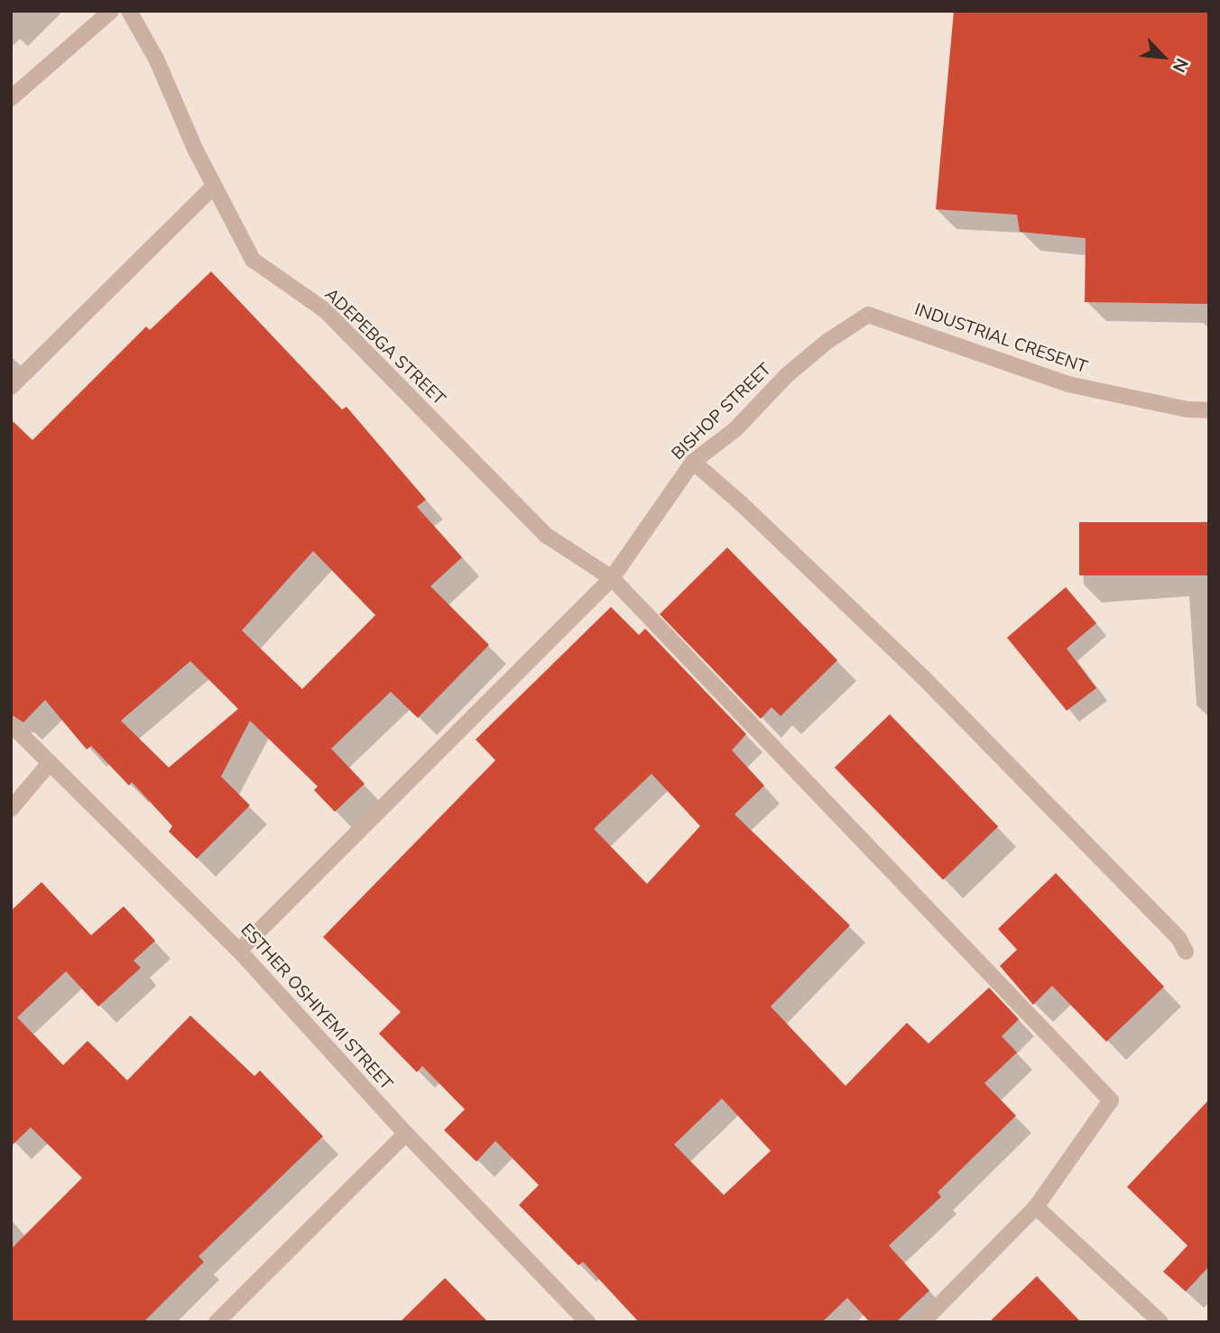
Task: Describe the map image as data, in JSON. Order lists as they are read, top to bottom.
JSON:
{
  "streets": {
    "street": [
      "INDUSTRIAL CRESENT",
      "ADEPEBGA STREET",
      "BISHOP STREET",
      "ESTHER OSHIYEMI STREET"
    ]
  },
  "crossings": [
    ["INDUSTRIAL CRESENT", "BISHOP STREET"],
    ["ADEPEBGA STREET", "BISHOP STREET"]
  ],
  "north": "bottom right"
}
